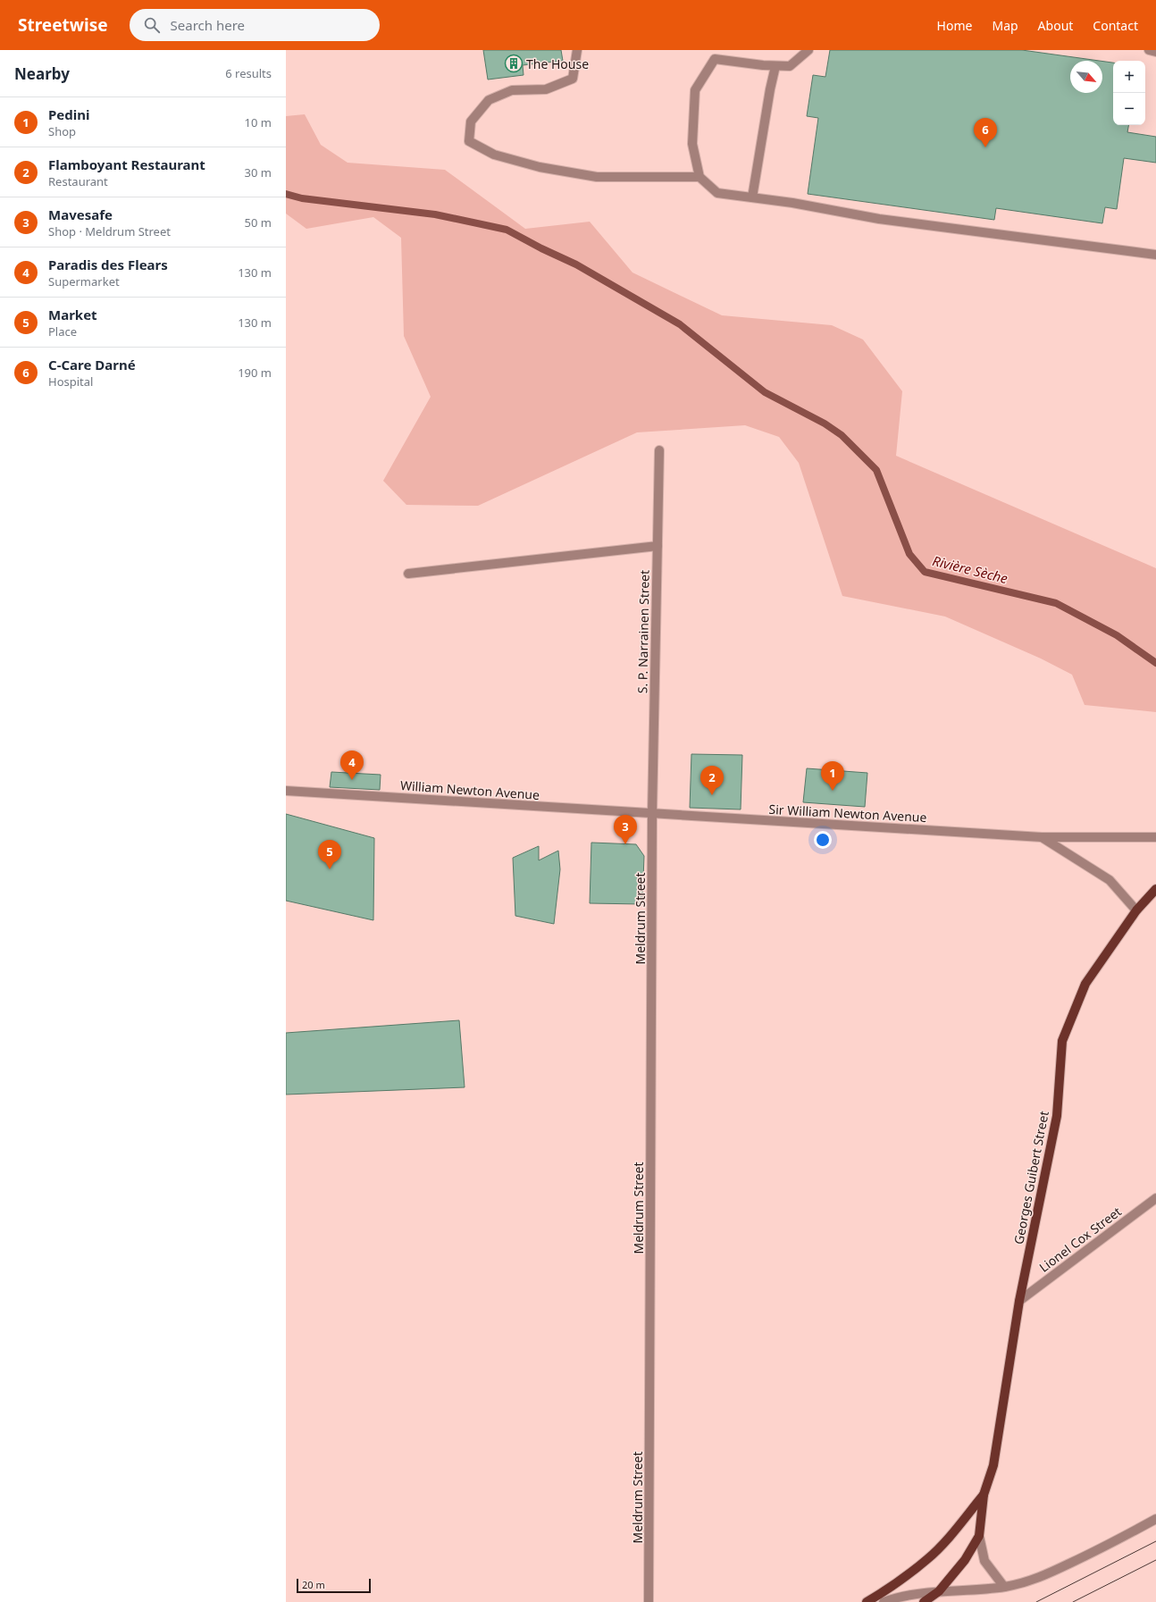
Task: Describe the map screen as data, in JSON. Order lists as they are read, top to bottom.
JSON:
{
  "streets": {
    "main road": ["Georges Guibert Street"],
    "street": [
      "S. P. Narrainen Street",
      "William Newton Avenue",
      "Sir William Newton Avenue",
      "Meldrum Street",
      "Lionel Cox Street"
    ]
  },
  "crossings": [
    ["S. P. Narrainen Street", "William Newton Avenue"],
    ["S. P. Narrainen Street", "Sir William Newton Avenue"],
    ["S. P. Narrainen Street", "Meldrum Street"],
    ["William Newton Avenue", "Sir William Newton Avenue"],
    ["William Newton Avenue", "Meldrum Street"],
    ["Sir William Newton Avenue", "Meldrum Street"],
    ["Georges Guibert Street", "Lionel Cox Street"]
  ],
  "water": ["Rivière Sèche"],
  "places": {
    "building": ["The House"]
  },
  "scale_bar": "20 m",
  "north": "bottom right",
  "page": {
    "header": "Streetwise",
    "search": "Search here",
    "nav": [
      "Home",
      "Map",
      "About",
      "Contact"
    ],
    "heading": ["Nearby", "6 results"],
    "map_buttons": ["+", "−"],
    "list": [
      {
        "mark": "1",
        "name": "Pedini",
        "note": "Shop",
        "value": "10 m"
      },
      {
        "mark": "2",
        "name": "Flamboyant Restaurant",
        "note": "Restaurant",
        "value": "30 m"
      },
      {
        "mark": "3",
        "name": "Mavesafe",
        "note": "Shop · Meldrum Street",
        "value": "50 m"
      },
      {
        "mark": "4",
        "name": "Paradis des Flears",
        "note": "Supermarket",
        "value": "130 m"
      },
      {
        "mark": "5",
        "name": "Market",
        "note": "Place",
        "value": "130 m"
      },
      {
        "mark": "6",
        "name": "C-Care Darné",
        "note": "Hospital",
        "value": "190 m"
      }
    ],
    "pins": [
      "6",
      "4",
      "1",
      "2",
      "3",
      "5"
    ],
    "scale": "20 m"
  }
}
